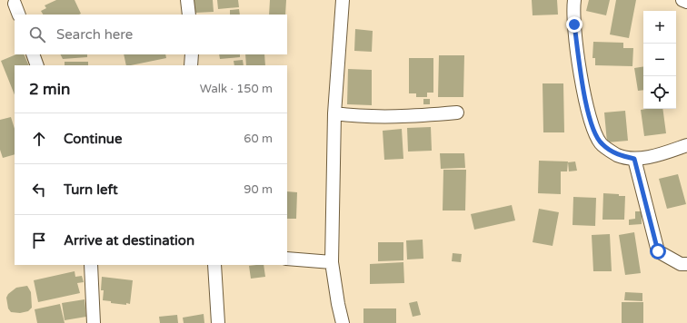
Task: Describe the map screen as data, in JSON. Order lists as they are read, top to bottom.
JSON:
{
  "page": {
    "map_buttons": ["+", "−"],
    "search": "Search here",
    "heading": ["2 min", "Walk · 150 m"],
    "list": [
      ["Continue", "60 m"],
      ["Turn left", "90 m"],
      "Arrive at destination"
    ]
  }
}
